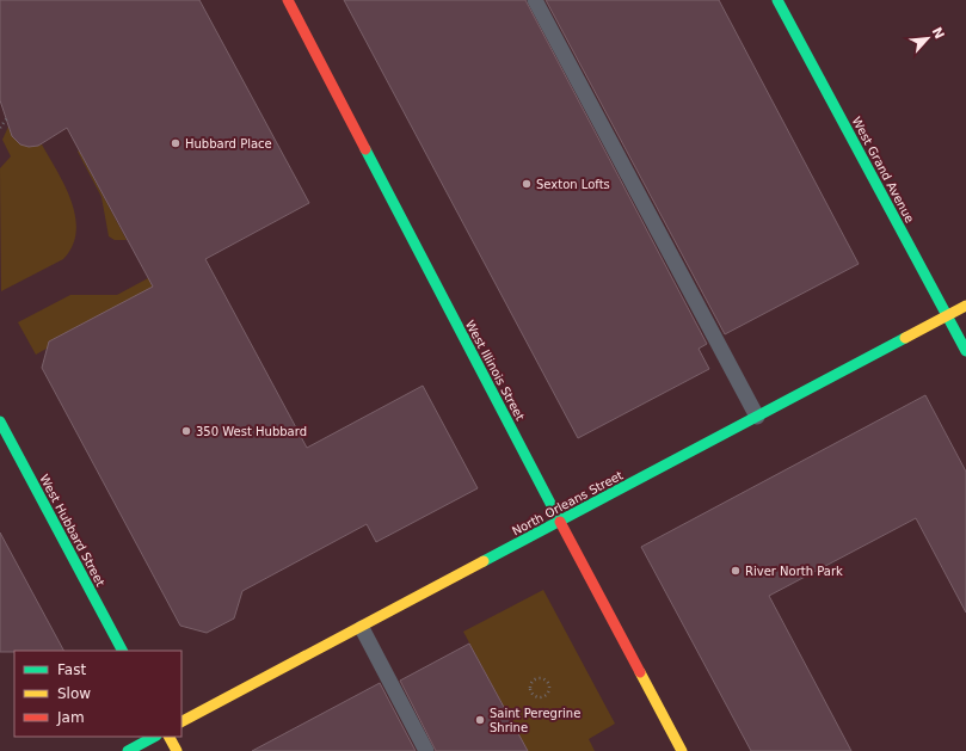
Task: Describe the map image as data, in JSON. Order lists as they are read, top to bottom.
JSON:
{
  "streets": {
    "main road": [
      "West Grand Avenue",
      "West Illinois Street",
      "North Orleans Street",
      "West Hubbard Street"
    ]
  },
  "crossings": [
    ["West Grand Avenue", "North Orleans Street"],
    ["West Illinois Street", "North Orleans Street"]
  ],
  "places": [
    "Hubbard Place",
    "Sexton Lofts",
    "350 West Hubbard",
    "River North Park",
    "Saint Peregrine Shrine"
  ],
  "legend": ["Fast", "Slow", "Jam"],
  "north": "top right"
}
